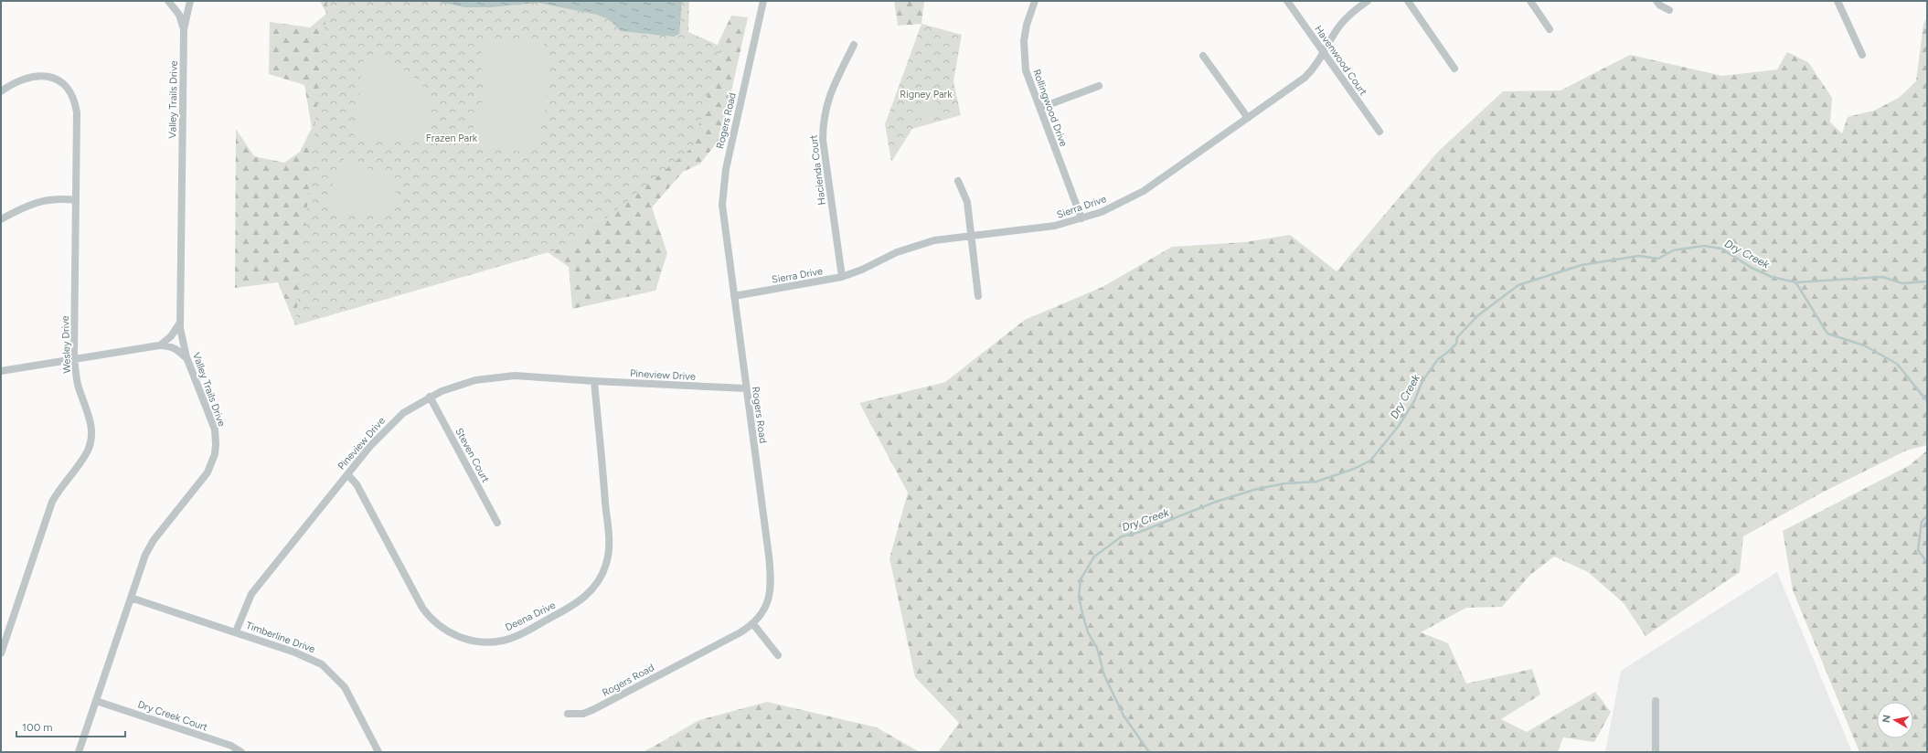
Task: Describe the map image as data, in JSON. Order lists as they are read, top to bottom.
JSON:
{
  "streets": {
    "street": [
      "Havenwood Court",
      "Valley Trails Drive",
      "Rollingwood Drive",
      "Rogers Road",
      "Hacienda Court",
      "Sierra Drive",
      "Wesley Drive",
      "Pineview Drive",
      "Steven Court",
      "Deena Drive",
      "Timberline Drive",
      "Dry Creek Court"
    ]
  },
  "crossings": [
    ["Havenwood Court", "Sierra Drive"],
    ["Valley Trails Drive", "Timberline Drive"],
    ["Valley Trails Drive", "Dry Creek Court"],
    ["Rollingwood Drive", "Sierra Drive"],
    ["Rogers Road", "Sierra Drive"],
    ["Rogers Road", "Pineview Drive"],
    ["Hacienda Court", "Sierra Drive"],
    ["Pineview Drive", "Steven Court"],
    ["Pineview Drive", "Deena Drive"],
    ["Pineview Drive", "Timberline Drive"]
  ],
  "water": ["Dry Creek"],
  "parks": ["Rigney Park", "Frazen Park"],
  "scale_bar": "100 m",
  "north": "left"
}
